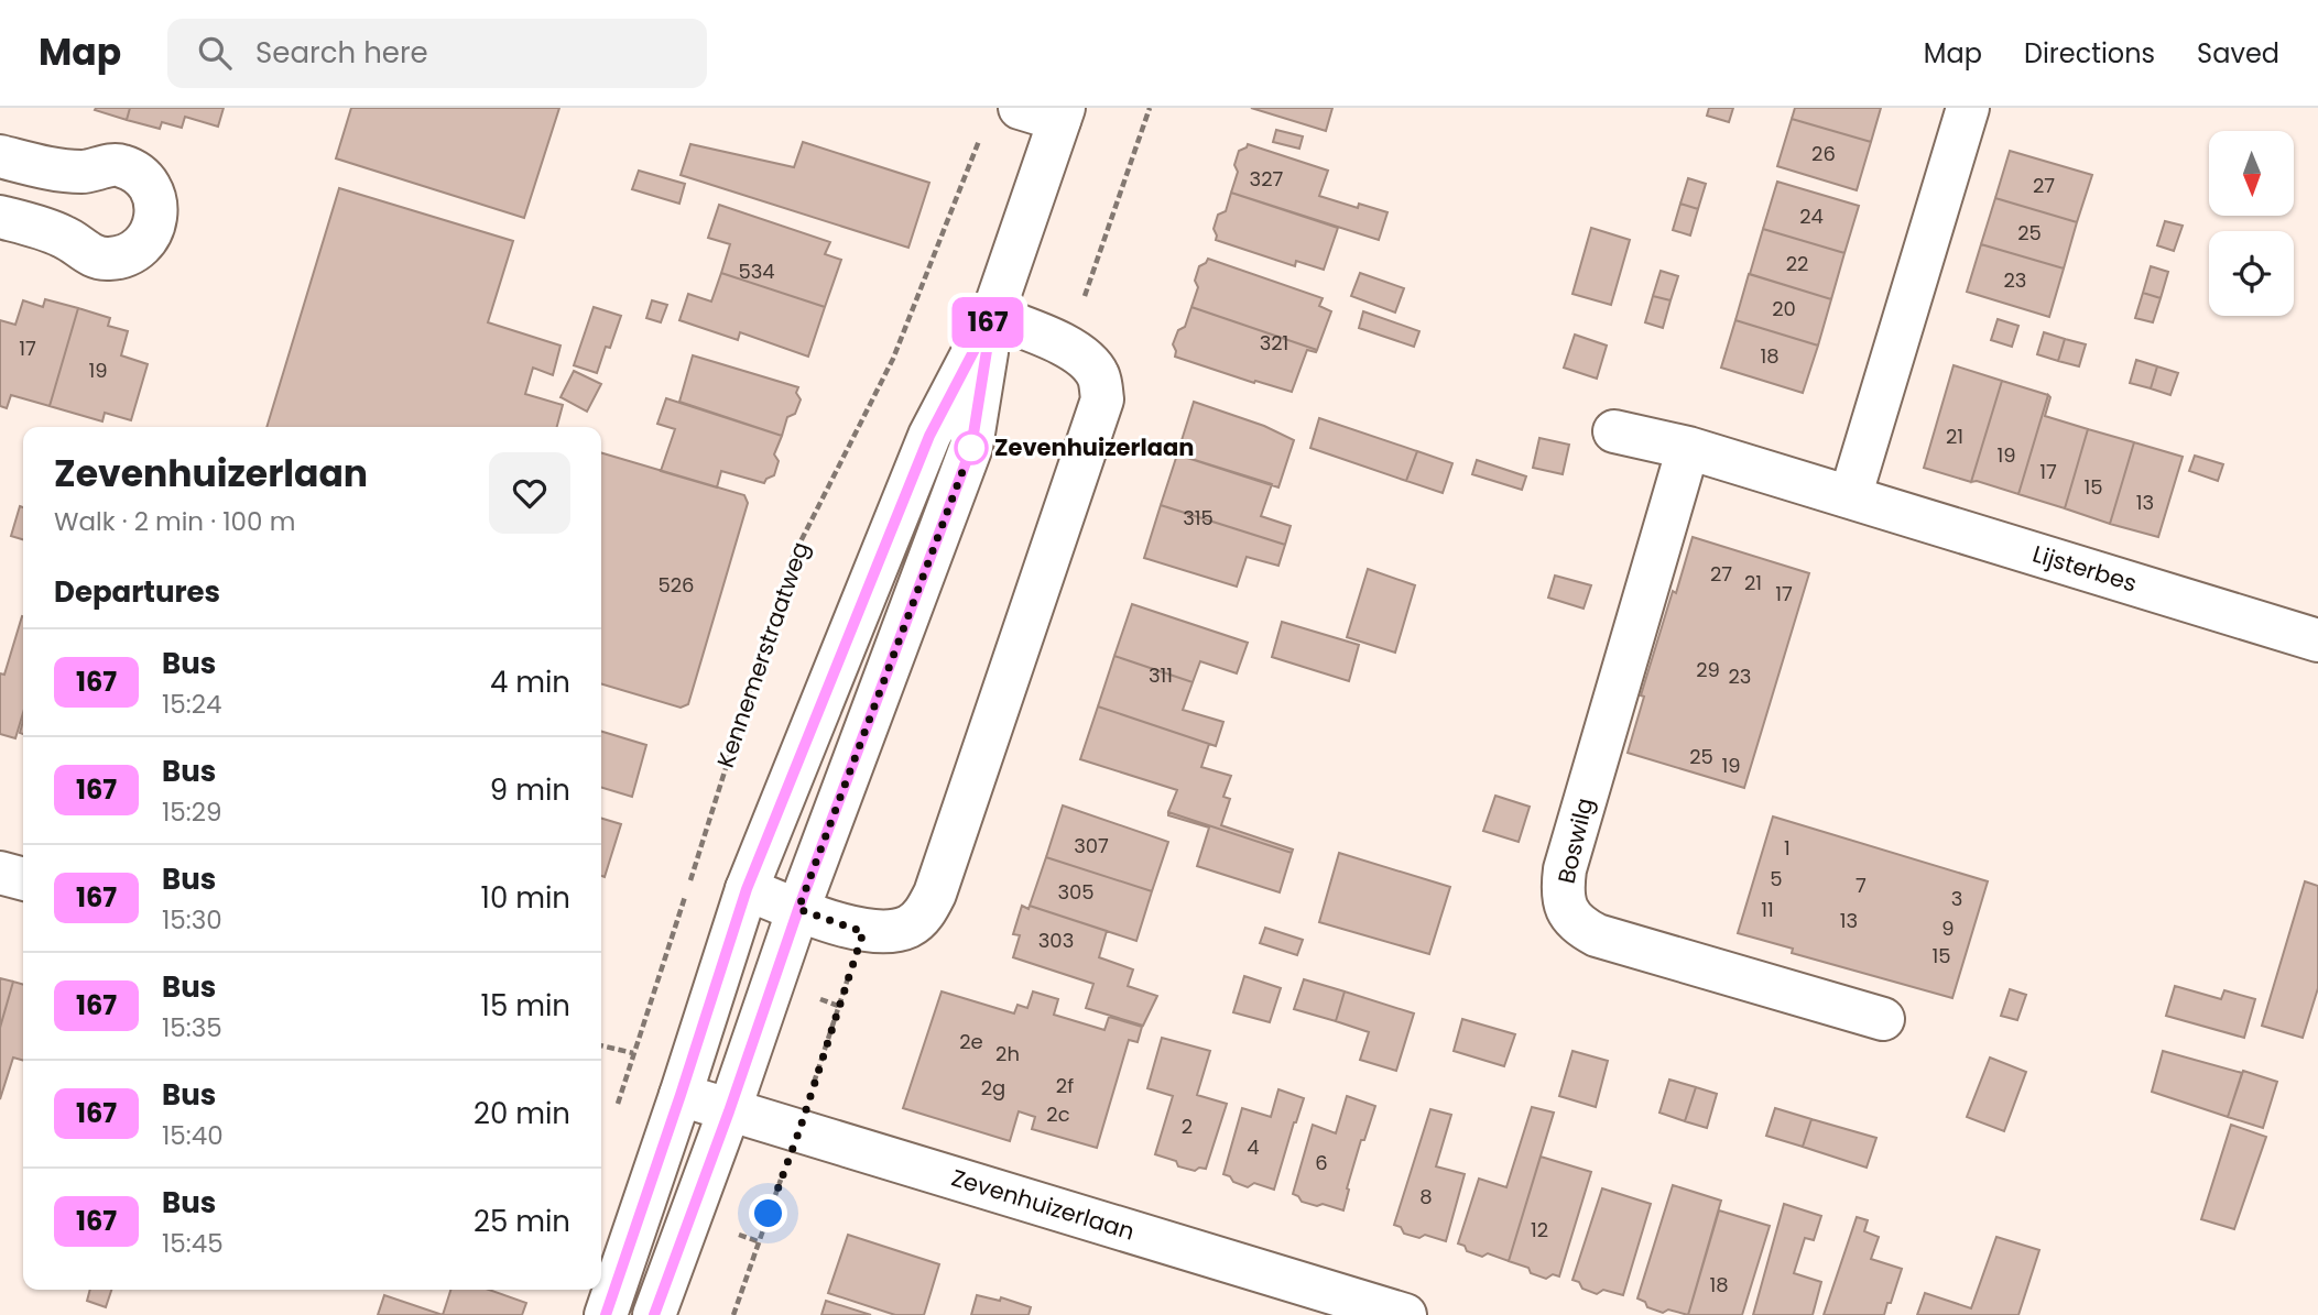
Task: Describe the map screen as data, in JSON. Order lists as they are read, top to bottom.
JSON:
{
  "streets": {
    "street": ["Lijsterbes", "Boswilg", "Zevenhuizerlaan"],
    "path": ["Kennemerstraatweg"]
  },
  "crossings": [
    ["Lijsterbes", "Boswilg"]
  ],
  "places": ["Zevenhuizerlaan"],
  "lines": ["bus line 167"],
  "house_numbers": [
    "26",
    "327",
    "27",
    "24",
    "25",
    "22",
    "534",
    "23",
    "20",
    "321",
    "17",
    "18",
    "19",
    "21",
    "19",
    "17",
    "15",
    "13",
    "315",
    "27",
    "21",
    "526",
    "17",
    "29",
    "311",
    "23",
    "25",
    "19",
    "307",
    "1",
    "5",
    "7",
    "305",
    "3",
    "11",
    "13",
    "9",
    "303",
    "15",
    "2e",
    "2h",
    "2f",
    "2g",
    "2c",
    "2",
    "4",
    "6",
    "8",
    "12",
    "18"
  ],
  "north": "bottom",
  "page": {
    "header": "Map",
    "search": "Search here",
    "nav": ["Map", "Directions", "Saved"],
    "on_map": "167",
    "heading": [
      ["Zevenhuizerlaan", "Walk · 2 min · 100 m"],
      "Departures"
    ],
    "list": [
      {
        "mark": "167",
        "name": "Bus",
        "note": "15:24",
        "value": "4 min"
      },
      {
        "mark": "167",
        "name": "Bus",
        "note": "15:29",
        "value": "9 min"
      },
      {
        "mark": "167",
        "name": "Bus",
        "note": "15:30",
        "value": "10 min"
      },
      {
        "mark": "167",
        "name": "Bus",
        "note": "15:35",
        "value": "15 min"
      },
      {
        "mark": "167",
        "name": "Bus",
        "note": "15:40",
        "value": "20 min"
      },
      {
        "mark": "167",
        "name": "Bus",
        "note": "15:45",
        "value": "25 min"
      }
    ]
  }
}
